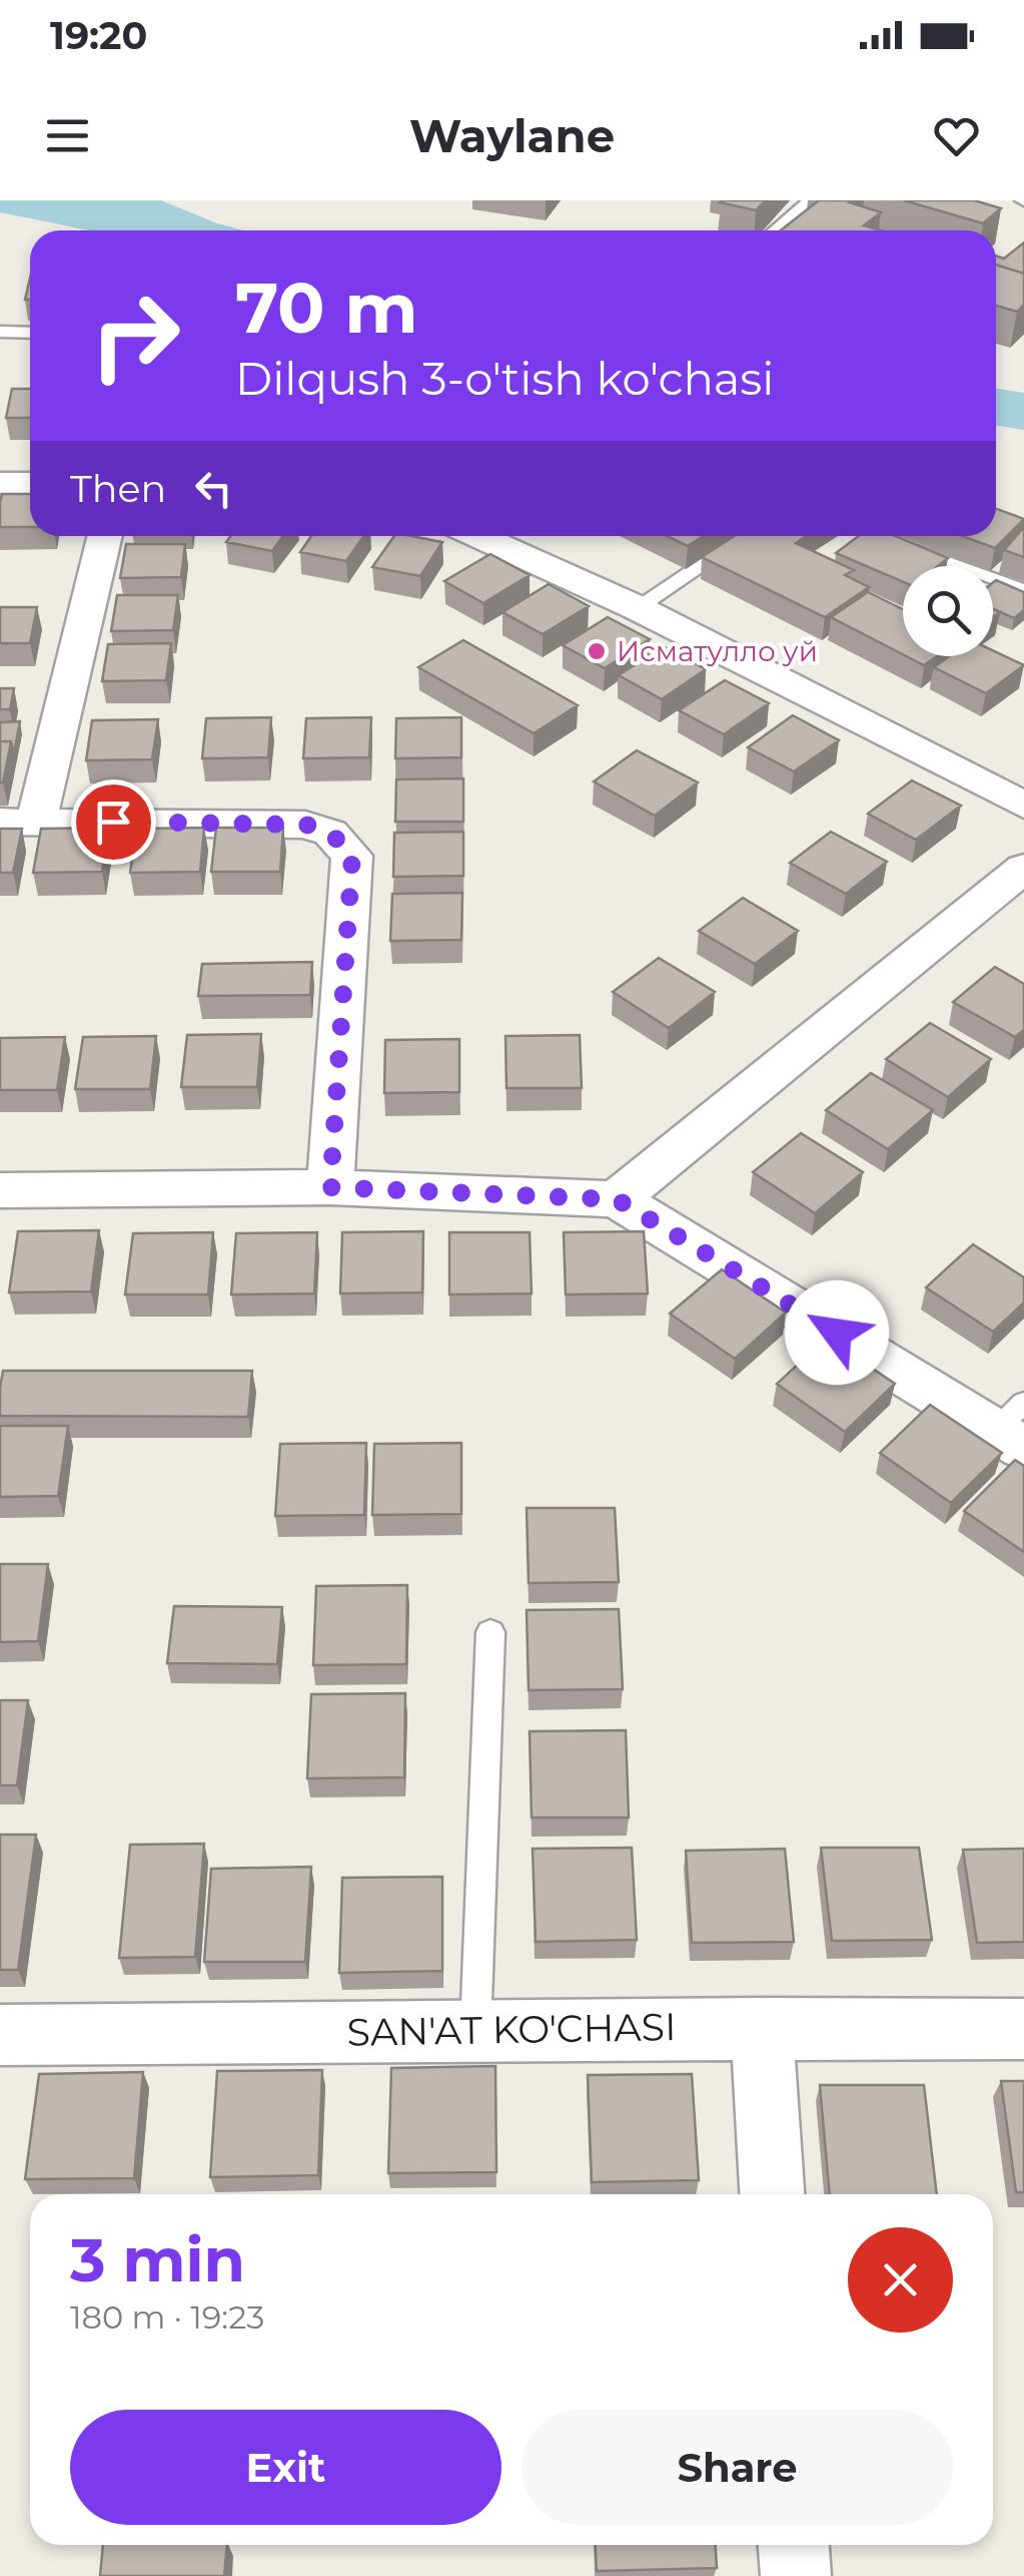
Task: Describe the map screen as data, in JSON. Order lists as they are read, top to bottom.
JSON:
{
  "streets": {
    "street": ["SAN'AT KO'CHASI"]
  },
  "places": ["Исматулло уй"],
  "page": {
    "status": "19:20",
    "header": "Waylane",
    "turn": ["70 m", "Dilqush 3-o'tish ko'chasi"],
    "then": "Then",
    "heading": ["3 min", "180 m · 19:23"],
    "buttons": ["Exit", "Share"]
  }
}
